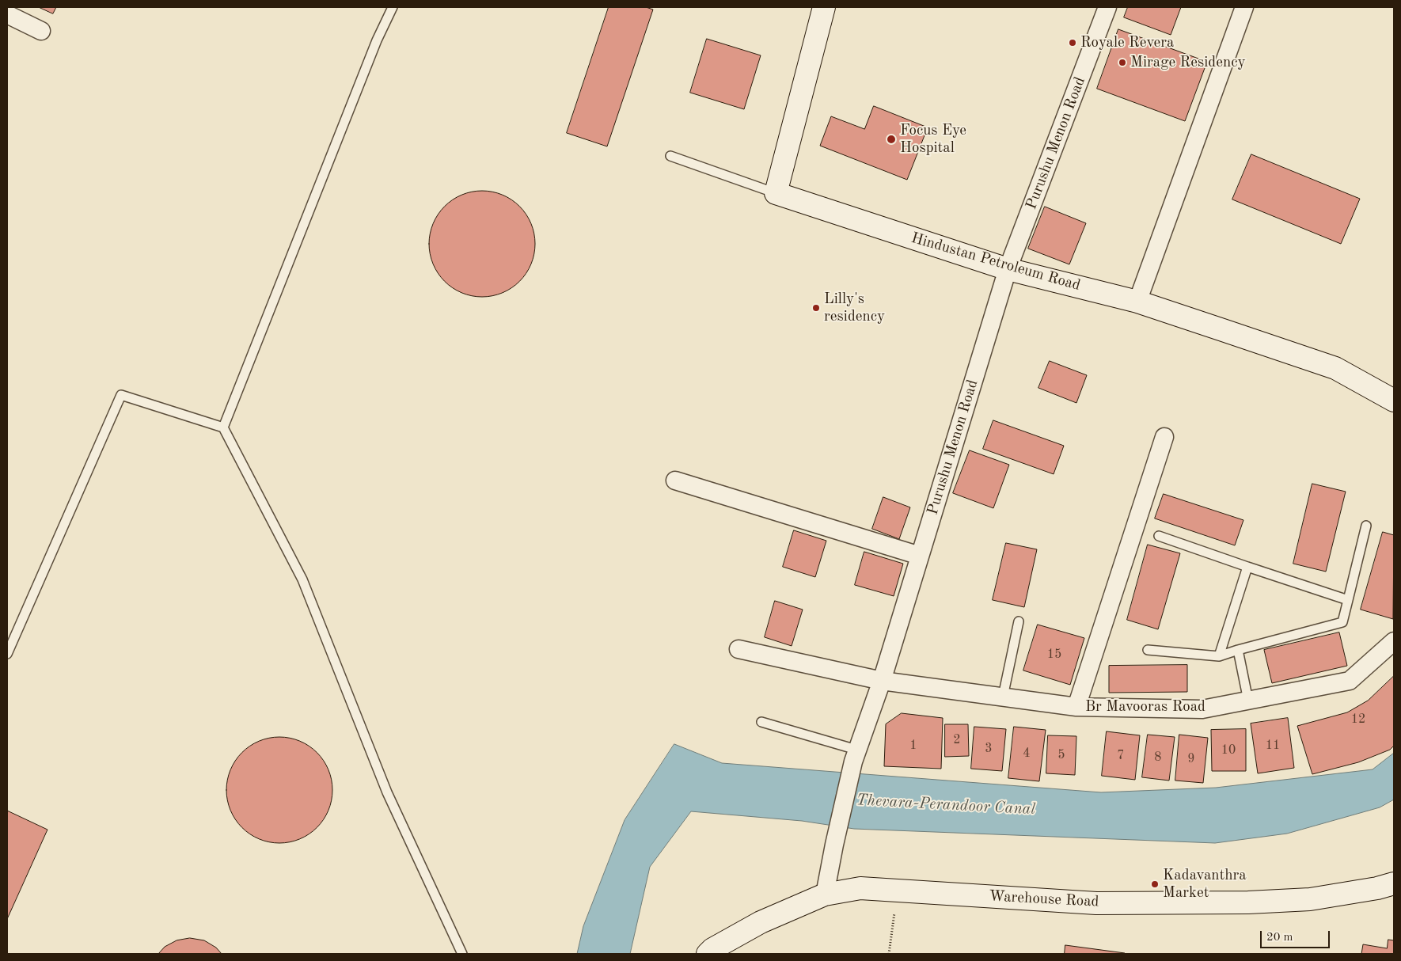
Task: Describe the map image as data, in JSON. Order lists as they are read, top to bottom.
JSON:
{
  "streets": {
    "street": [
      "Purushu Menon Road",
      "Hindustan Petroleum Road",
      "Br Mavooras Road",
      "Warehouse Road"
    ]
  },
  "crossings": [
    ["Purushu Menon Road", "Hindustan Petroleum Road"],
    ["Purushu Menon Road", "Br Mavooras Road"],
    ["Purushu Menon Road", "Warehouse Road"]
  ],
  "water": ["Thevara-Perandoor Canal"],
  "places": [
    "Royale Revera",
    "Mirage Residency",
    "Focus Eye Hospital",
    "Lilly's residency",
    "Kadavanthra Market"
  ],
  "house_numbers": [
    "15",
    "12",
    "2",
    "1",
    "11",
    "3",
    "10",
    "4",
    "5",
    "7",
    "8",
    "9"
  ],
  "scale_bar": "20 m"
}
